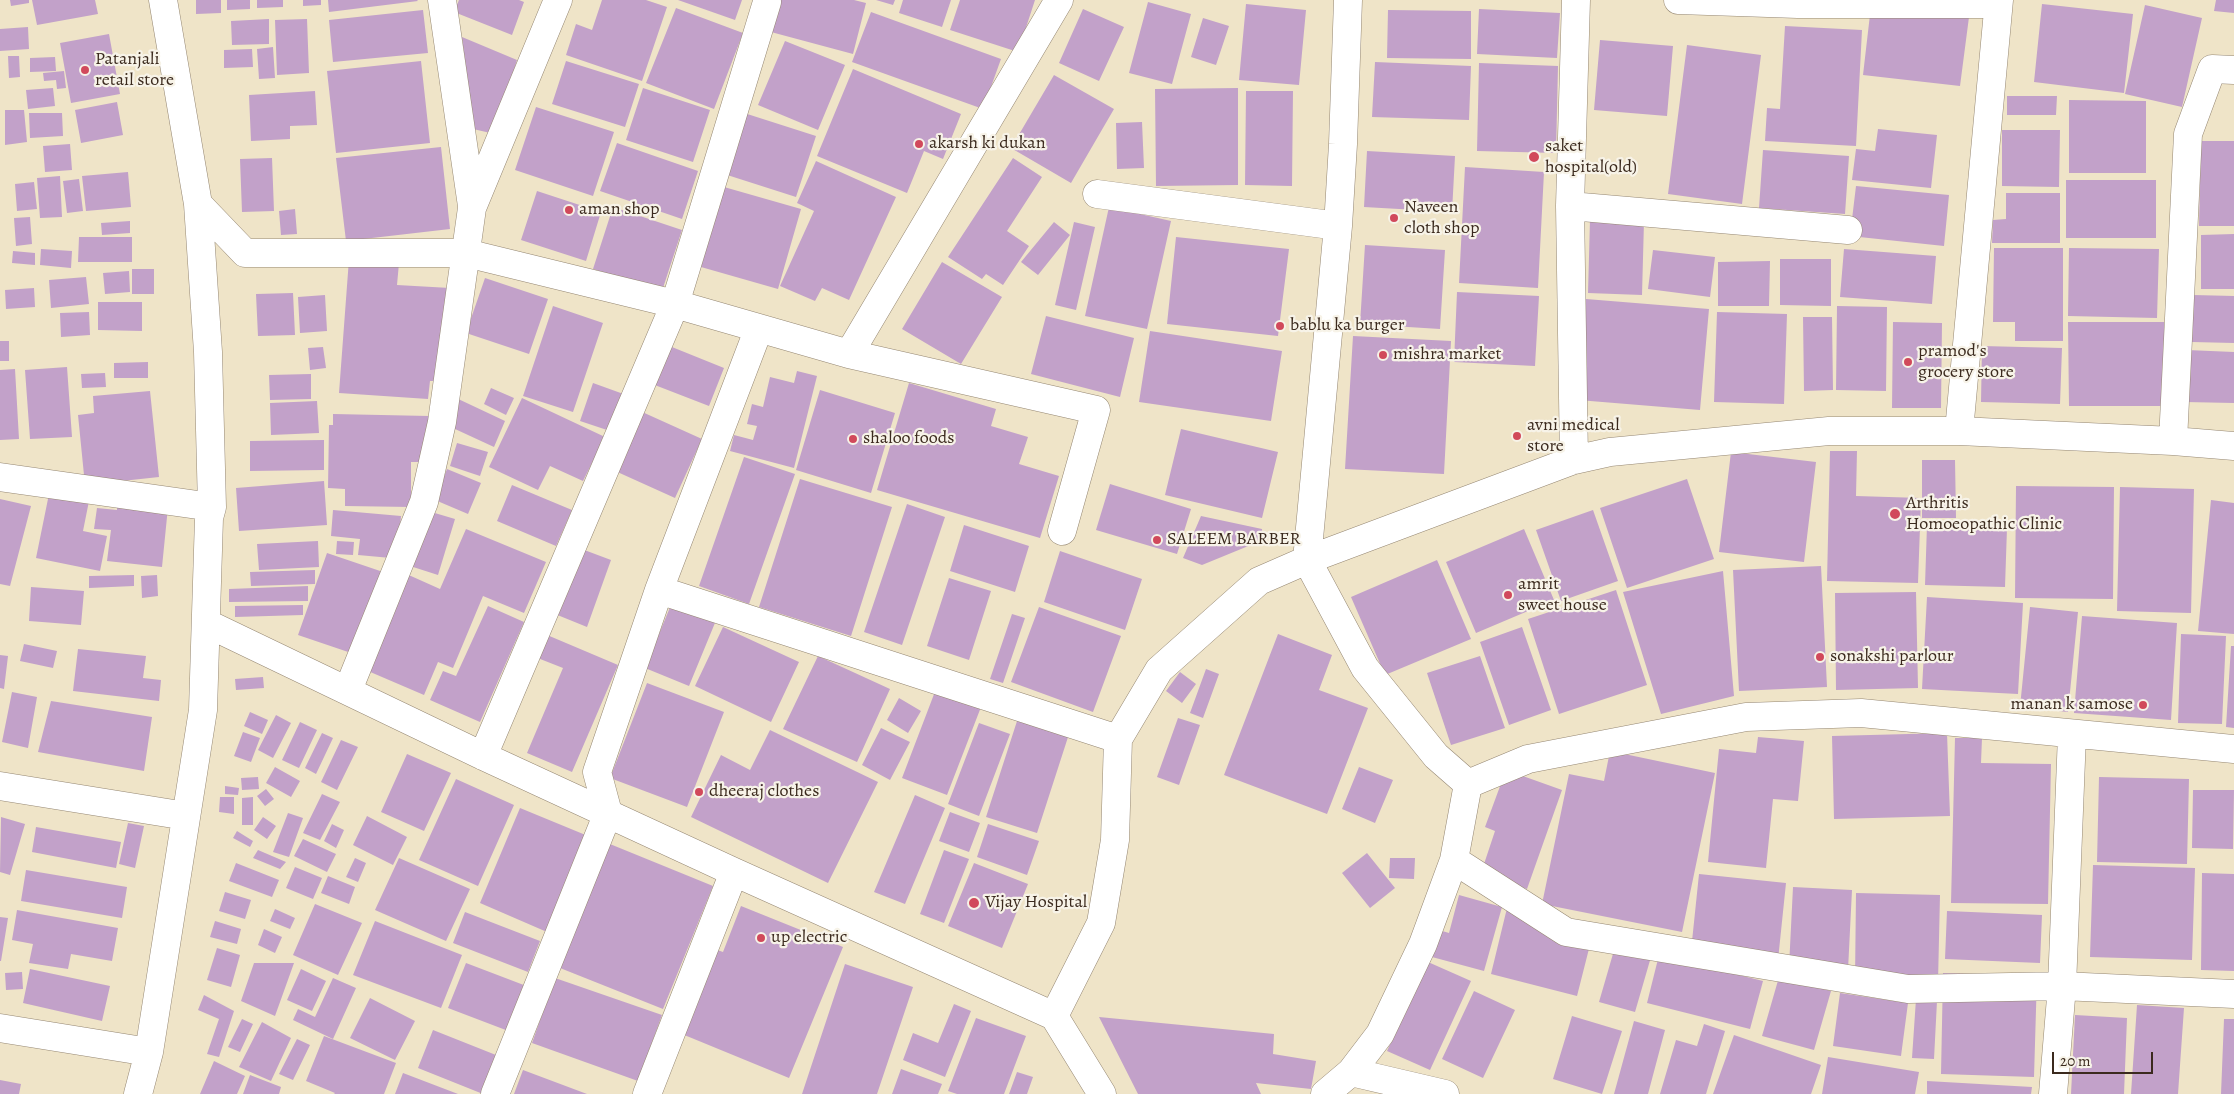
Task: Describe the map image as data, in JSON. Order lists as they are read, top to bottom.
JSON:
{
  "places": [
    "Patanjali retail store",
    "akarsh ki dukan",
    "saket hospital(old)",
    "aman shop",
    "Naveen cloth shop",
    "bablu ka burger",
    "mishra market",
    "pramod's grocery store",
    "avni medical store",
    "shaloo foods",
    "Arthritis Homoeopathic Clinic",
    "SALEEM BARBER",
    "amrit sweet house",
    "sonakshi parlour",
    "manan k samose",
    "dheeraj clothes",
    "Vijay Hospital",
    "up electric"
  ],
  "scale_bar": "20 m"
}
